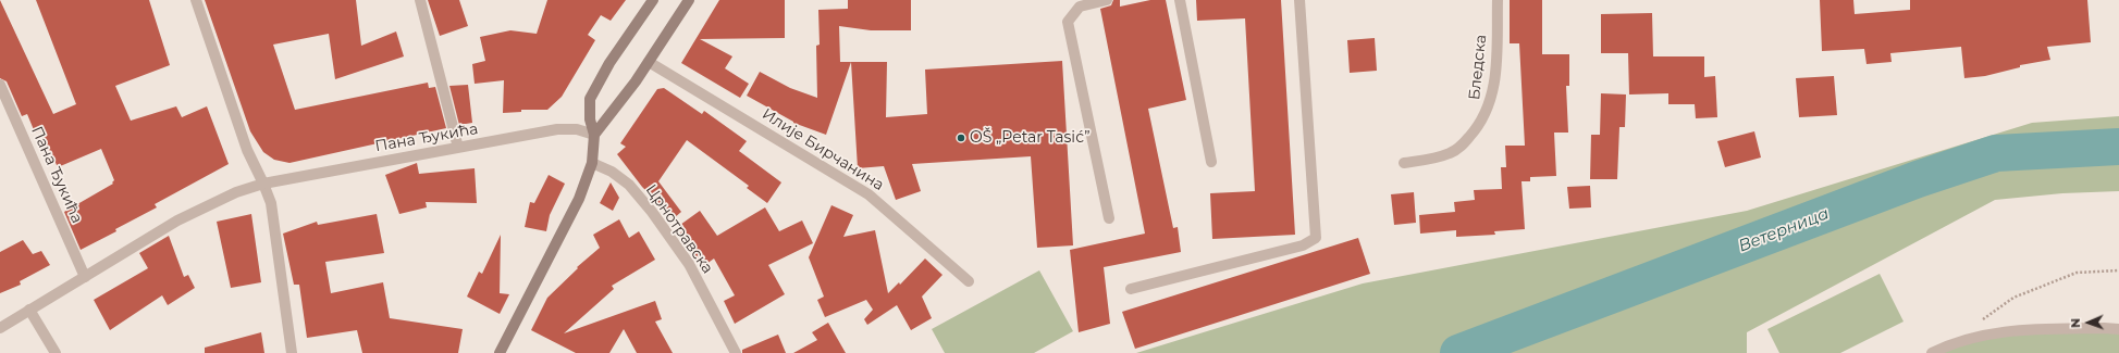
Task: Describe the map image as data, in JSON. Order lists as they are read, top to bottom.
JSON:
{
  "streets": {
    "street": [
      "Бледска",
      "Пана Ђукића",
      "Илије Бирчанина",
      "Црнотравска"
    ]
  },
  "water": ["Ветерница"],
  "places": ["OŠ „Petar Tasić”"],
  "north": "left"
}
